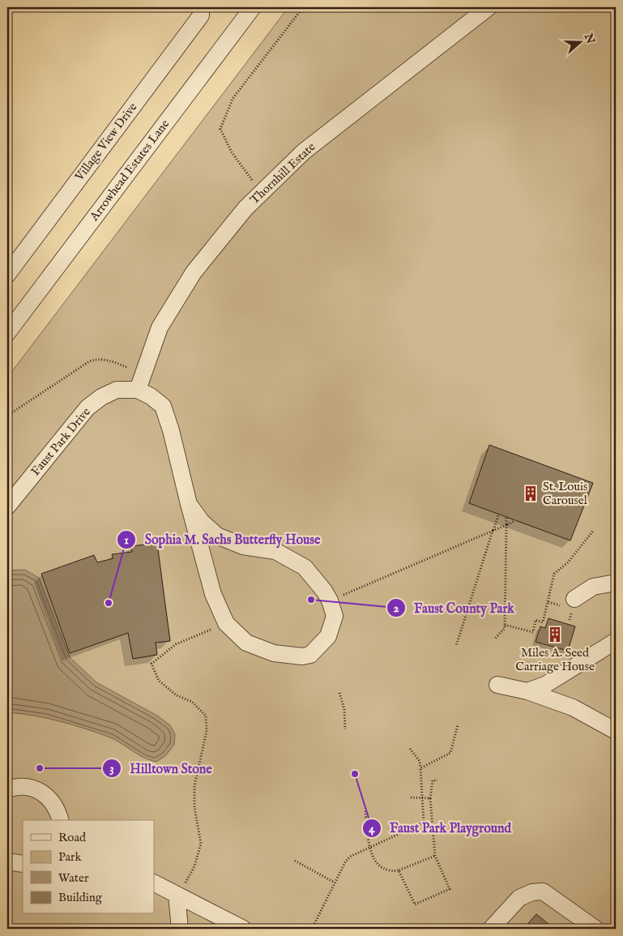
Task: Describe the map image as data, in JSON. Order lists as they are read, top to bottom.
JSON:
{
  "streets": {
    "street": [
      "Village View Drive",
      "Arrowhead Estates Lane",
      "Thornhill Estate",
      "Faust Park Drive"
    ]
  },
  "crossings": [
    ["Thornhill Estate", "Faust Park Drive"]
  ],
  "places": {
    "building": ["St. Louis Carousel", "Miles A. Seed Carriage House"],
    "other": [
      "Faust County Park",
      "Sophia M. Sachs Butterfly House",
      "Hilltown Stone",
      "Faust Park Playground"
    ]
  },
  "legend": [
    "Road",
    "Park",
    "Water",
    "Building"
  ],
  "north": "right"
}
